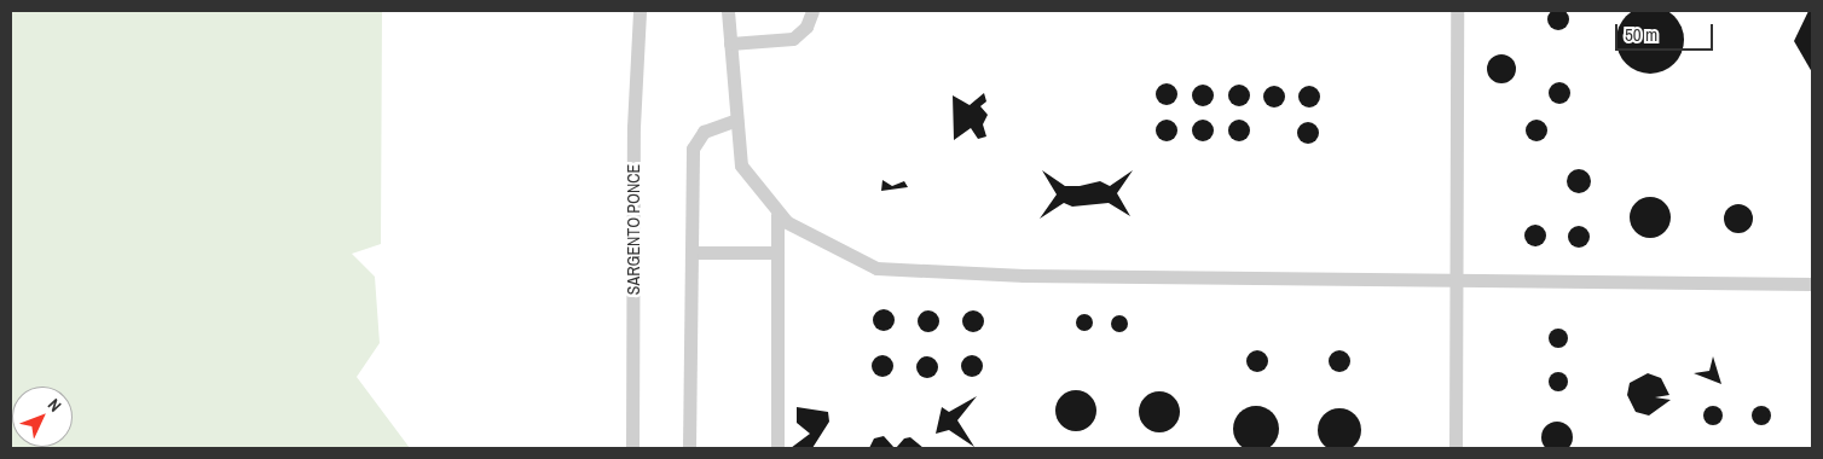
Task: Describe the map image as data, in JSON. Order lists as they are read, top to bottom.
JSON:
{
  "streets": {
    "street": ["SARGENTO PONCE"]
  },
  "scale_bar": "50 m",
  "north": "top right"
}
